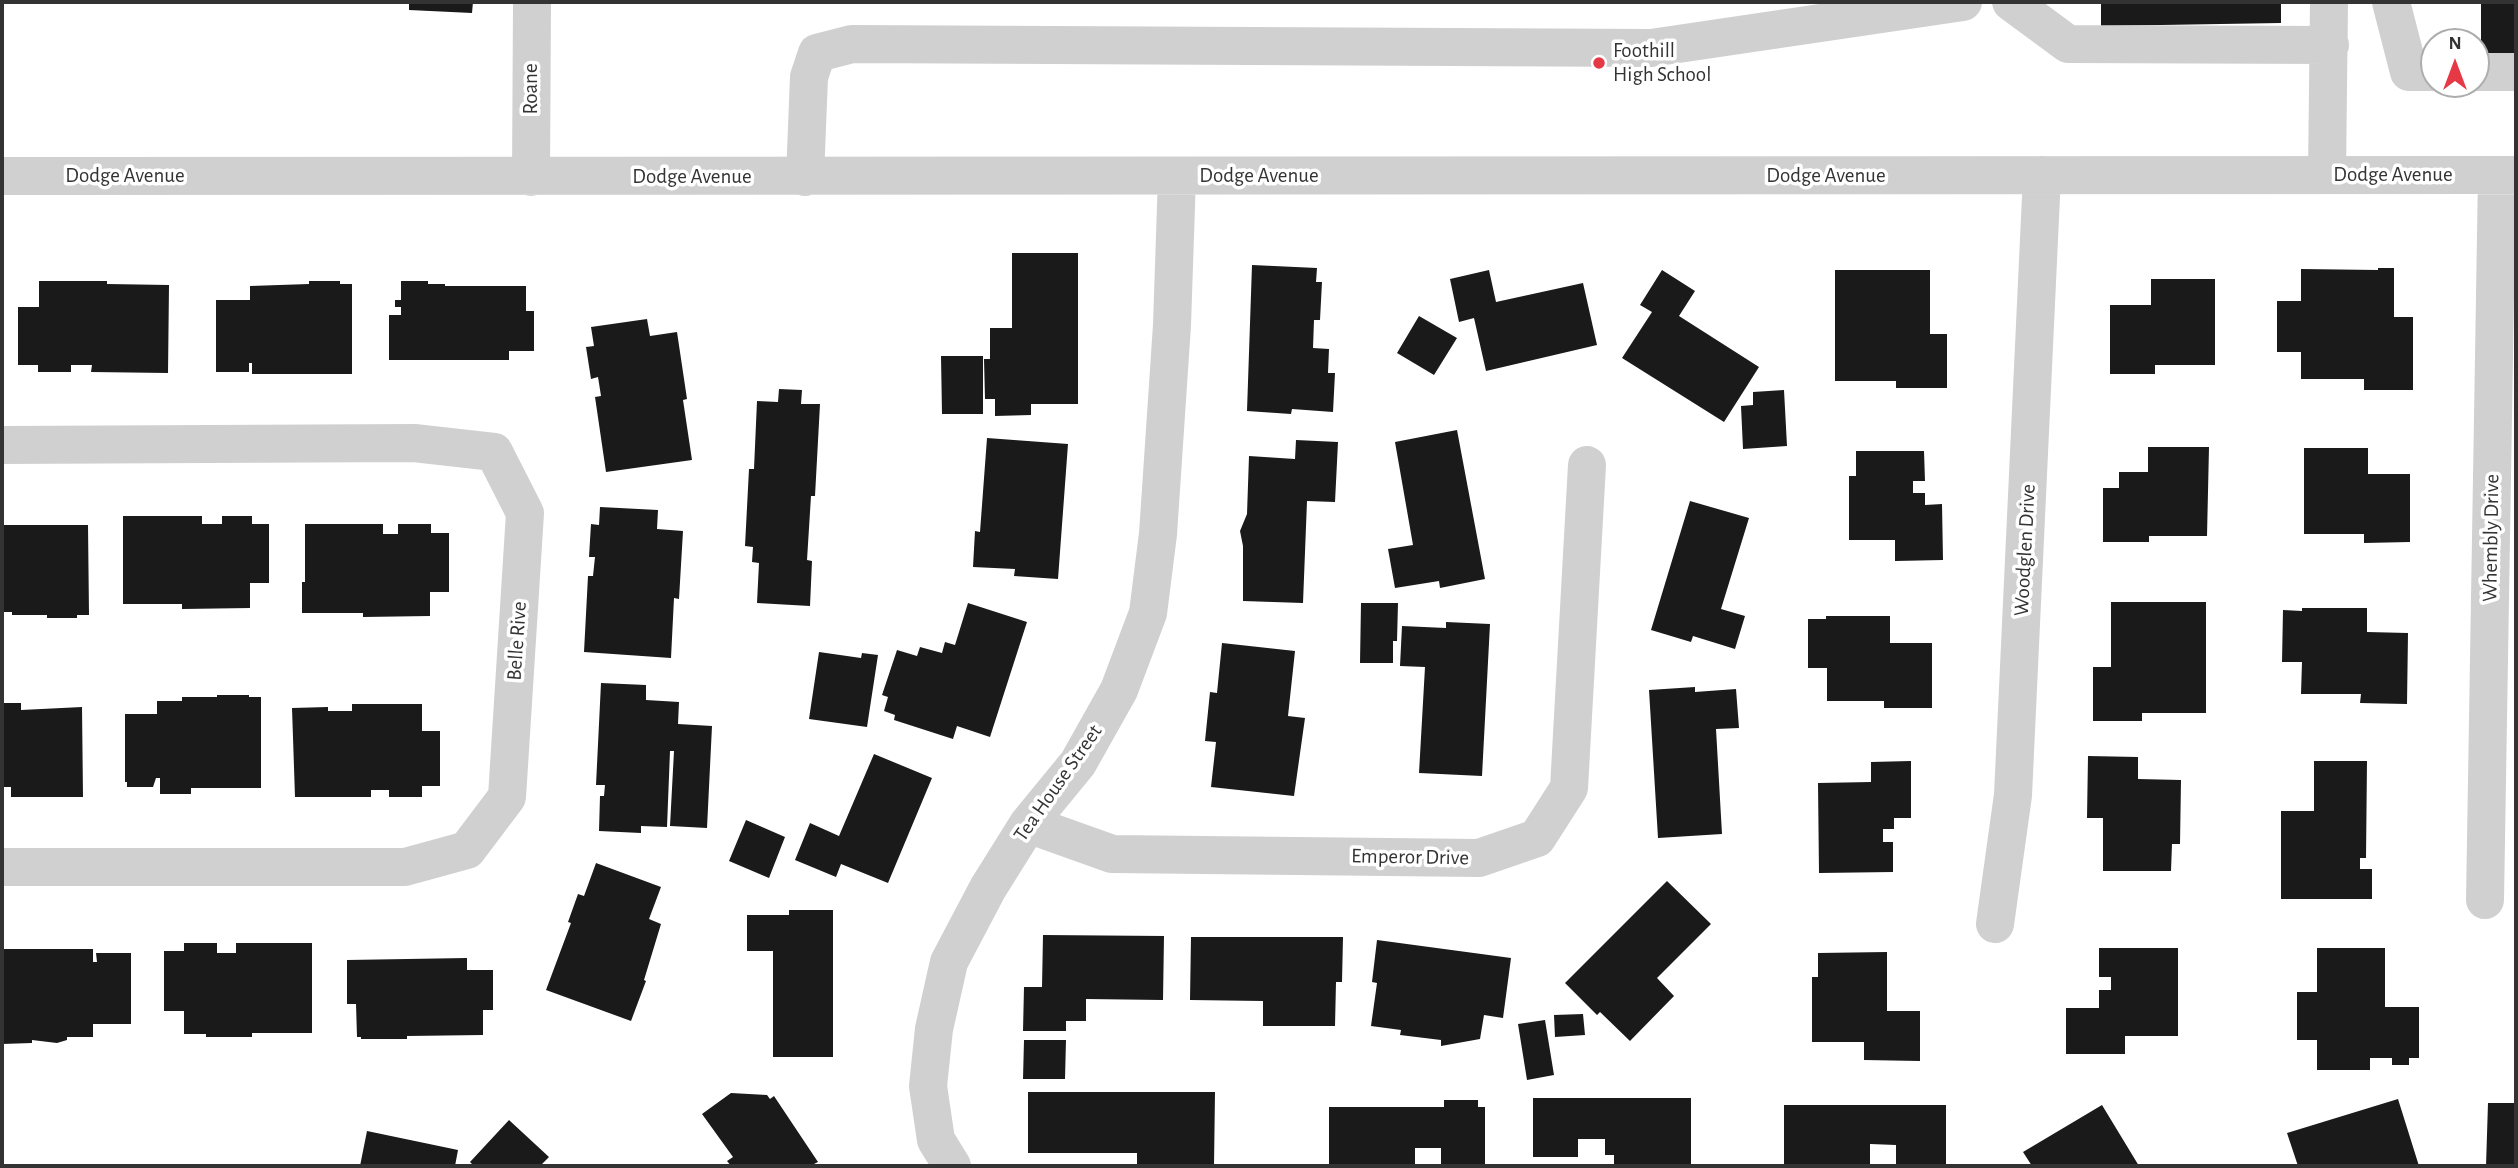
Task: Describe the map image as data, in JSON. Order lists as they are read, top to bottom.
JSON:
{
  "streets": {
    "street": [
      "Roane",
      "Dodge Avenue",
      "Whembly Drive",
      "Woodglen Drive",
      "Belle Rive",
      "Tea House Street",
      "Emperor Drive"
    ]
  },
  "crossings": [
    ["Roane", "Dodge Avenue"],
    ["Dodge Avenue", "Whembly Drive"],
    ["Dodge Avenue", "Woodglen Drive"],
    ["Dodge Avenue", "Tea House Street"],
    ["Tea House Street", "Emperor Drive"]
  ],
  "places": ["Foothill High School"],
  "north": "top"
}
